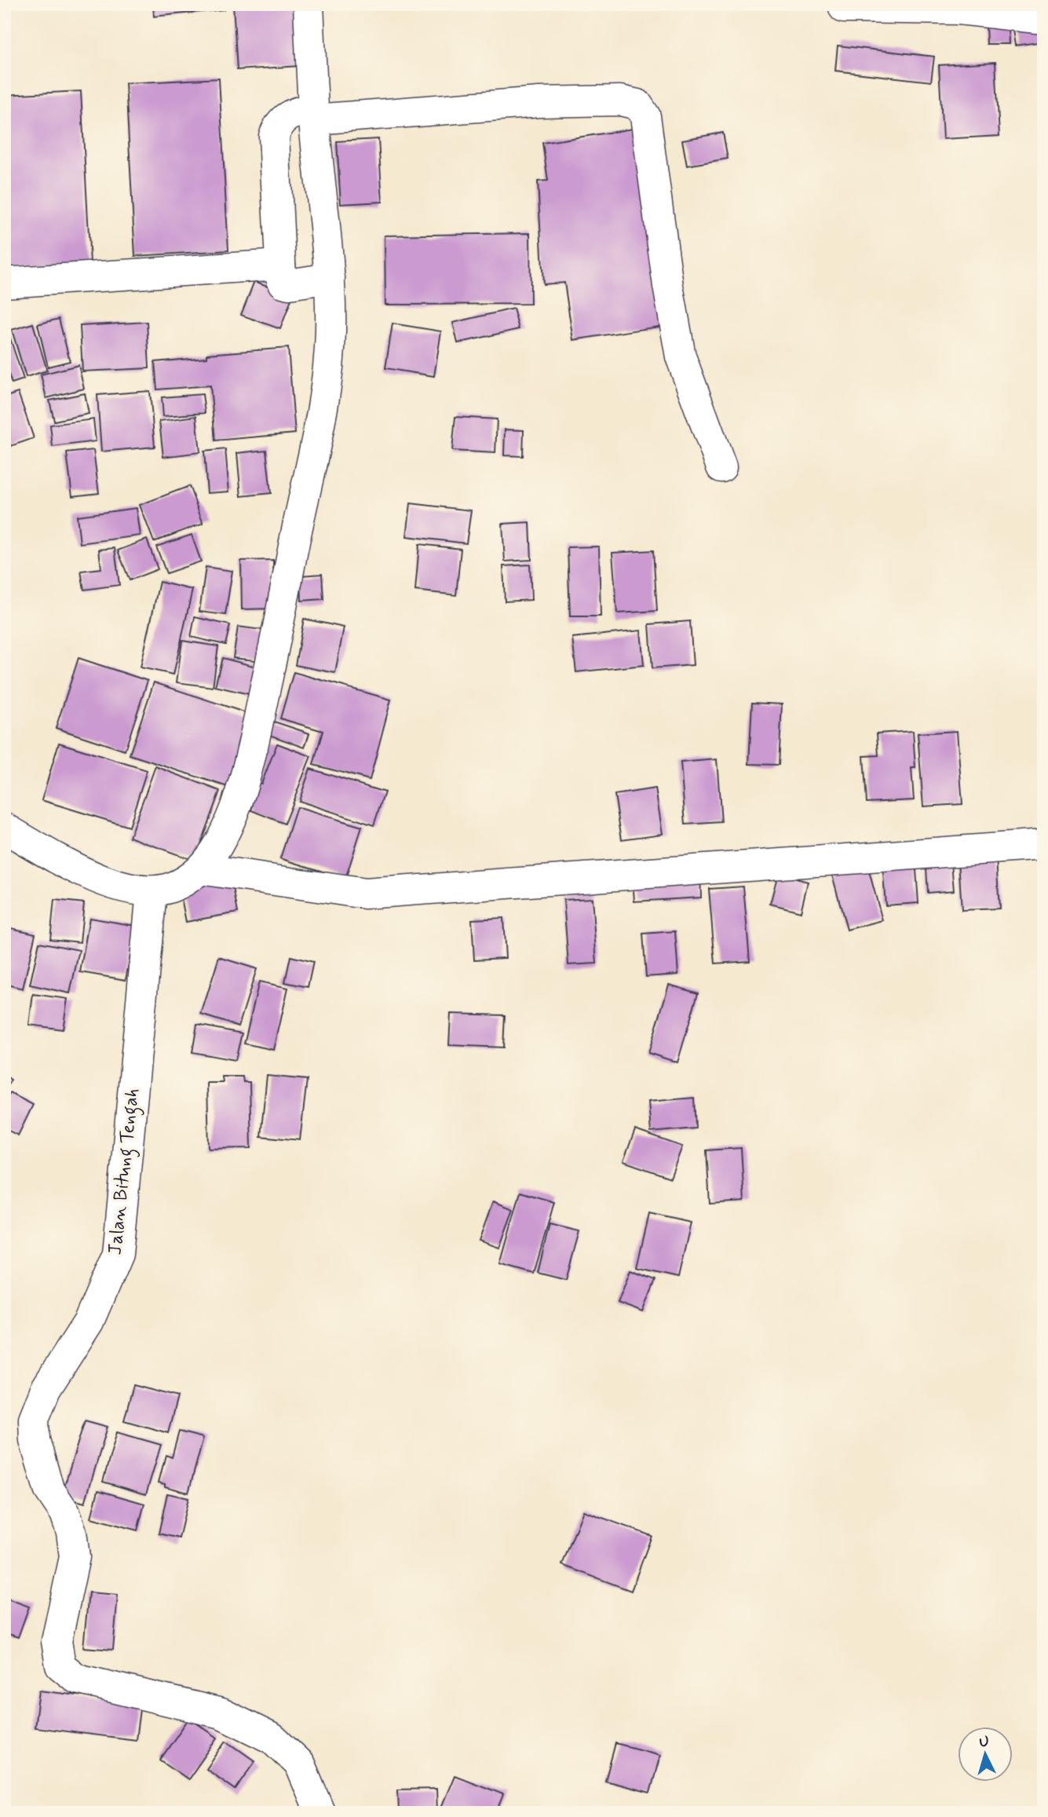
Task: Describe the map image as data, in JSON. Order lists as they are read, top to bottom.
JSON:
{
  "streets": {
    "street": ["Jalan Bitung Tengah"]
  },
  "north": "top"
}
